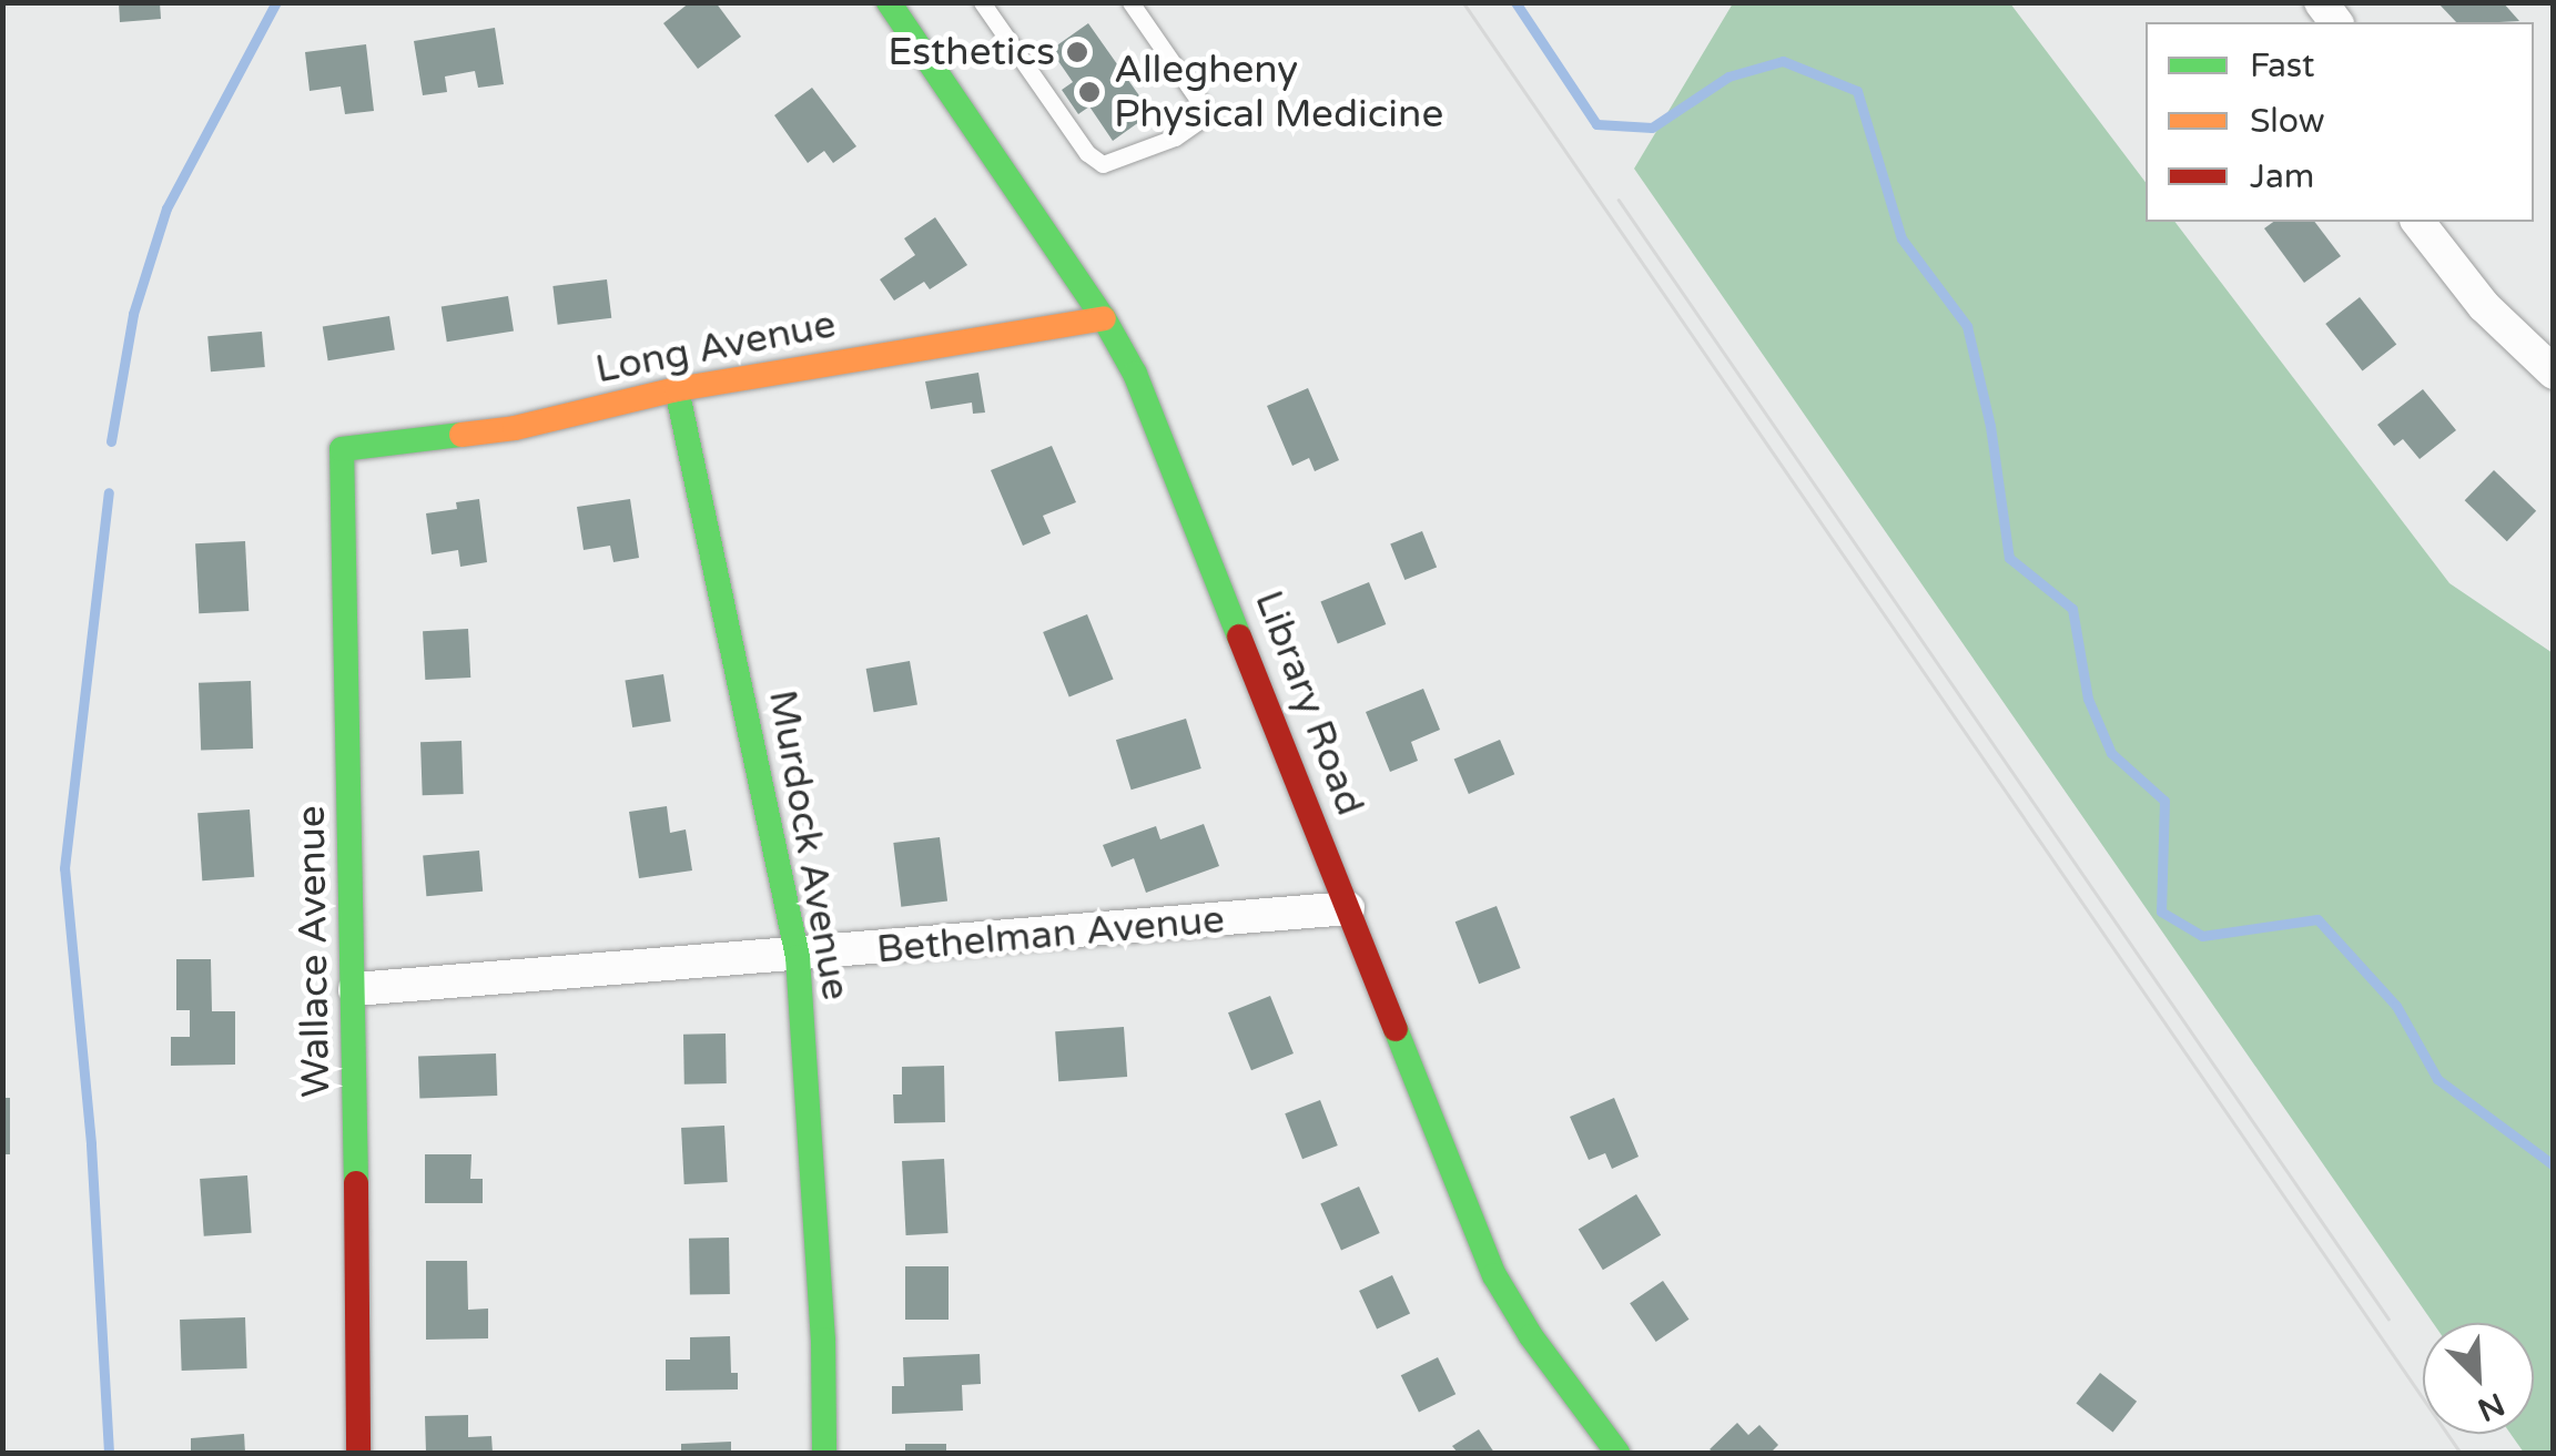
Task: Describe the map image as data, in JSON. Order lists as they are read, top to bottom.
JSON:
{
  "streets": {
    "street": [
      "Long Avenue",
      "Library Road",
      "Murdock Avenue",
      "Bethelman Avenue",
      "Wallace Avenue"
    ]
  },
  "crossings": [
    ["Long Avenue", "Library Road"],
    ["Long Avenue", "Murdock Avenue"],
    ["Long Avenue", "Wallace Avenue"],
    ["Library Road", "Bethelman Avenue"],
    ["Murdock Avenue", "Bethelman Avenue"],
    ["Bethelman Avenue", "Wallace Avenue"]
  ],
  "places": ["Esthetics", "Allegheny Physical Medicine"],
  "legend": ["Fast", "Slow", "Jam"],
  "north": "bottom right"
}
